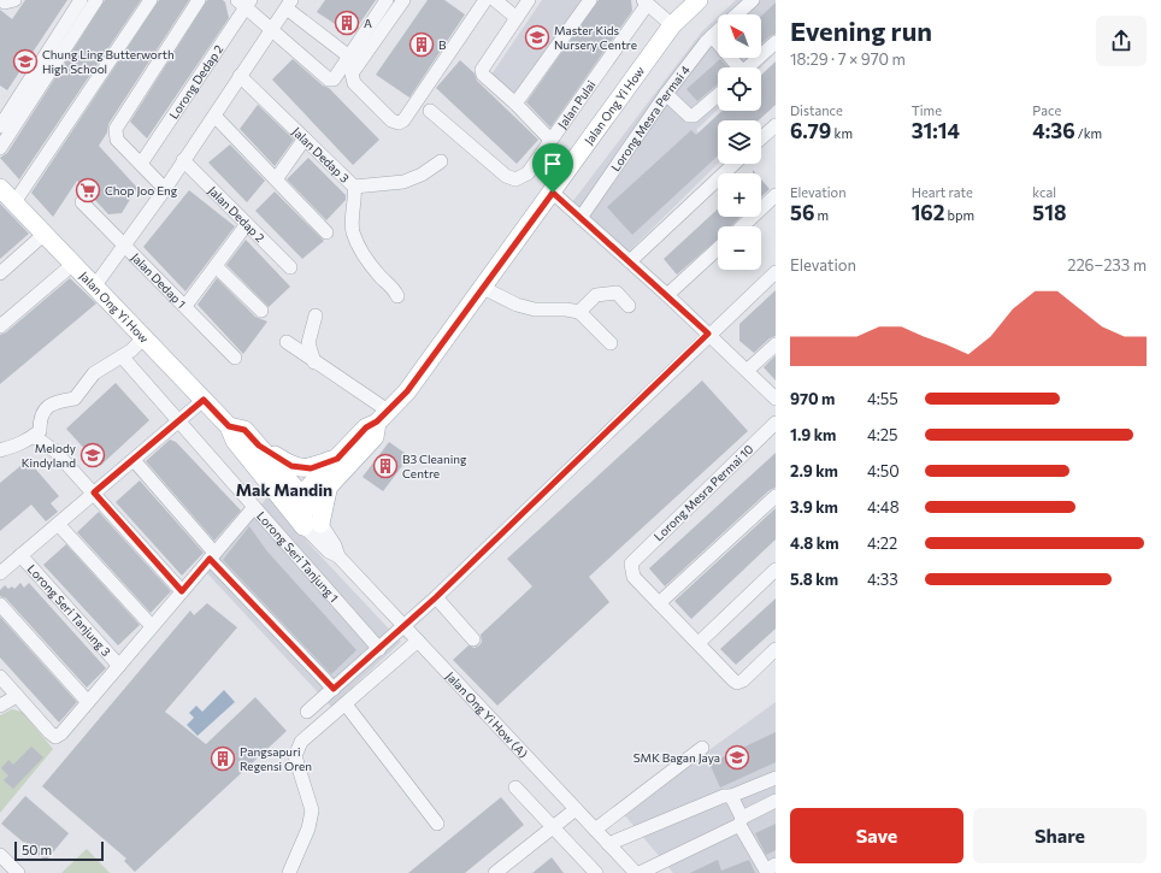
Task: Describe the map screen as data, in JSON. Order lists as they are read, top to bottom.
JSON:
{
  "streets": {
    "main road": ["Jalan Ong Yi How"],
    "street": [
      "Lorong Dedap 2",
      "Jalan Pulai",
      "Lorong Mesra Permai 4",
      "Jalan Dedap 3",
      "Jalan Dedap 2",
      "Jalan Dedap 1",
      "Lorong Mesra Permai 10",
      "Lorong Seri Tanjung 1",
      "Lorong Seri Tanjung 3",
      "Jalan Ong Yi How (A)"
    ]
  },
  "crossings": [
    ["Jalan Ong Yi How", "Jalan Ong Yi How (A)"]
  ],
  "districts": ["Mak Mandin"],
  "places": {
    "building": [
      "A",
      "B",
      "B3 Cleaning Centre",
      "Pangsapuri Regensi Oren"
    ],
    "school or university": [
      "Master Kids Nursery Centre",
      "Chung Ling Butterworth High School",
      "Melody Kindyland",
      "SMK Bagan Jaya"
    ],
    "supermarket": ["Chop Joo Eng"]
  },
  "scale_bar": "50 m",
  "north": "top left",
  "page": {
    "heading": ["Evening run", "18:29 · 7 × 970 m"],
    "map_buttons": ["+", "−"],
    "stats": [
      ["Distance", "6.79 km"],
      ["Time", "31:14"],
      ["Pace", "4:36 /km"],
      ["Elevation", "56 m"],
      ["Heart rate", "162 bpm"],
      ["kcal", "518"]
    ],
    "chart": ["Elevation", "226–233 m"],
    "list": [
      {
        "name": "970 m",
        "note": "4:55"
      },
      {
        "name": "1.9 km",
        "note": "4:25"
      },
      {
        "name": "2.9 km",
        "note": "4:50"
      },
      {
        "name": "3.9 km",
        "note": "4:48"
      },
      {
        "name": "4.8 km",
        "note": "4:22"
      },
      {
        "name": "5.8 km",
        "note": "4:33"
      }
    ],
    "buttons": ["Save", "Share"],
    "scale": "50 m"
  }
}
